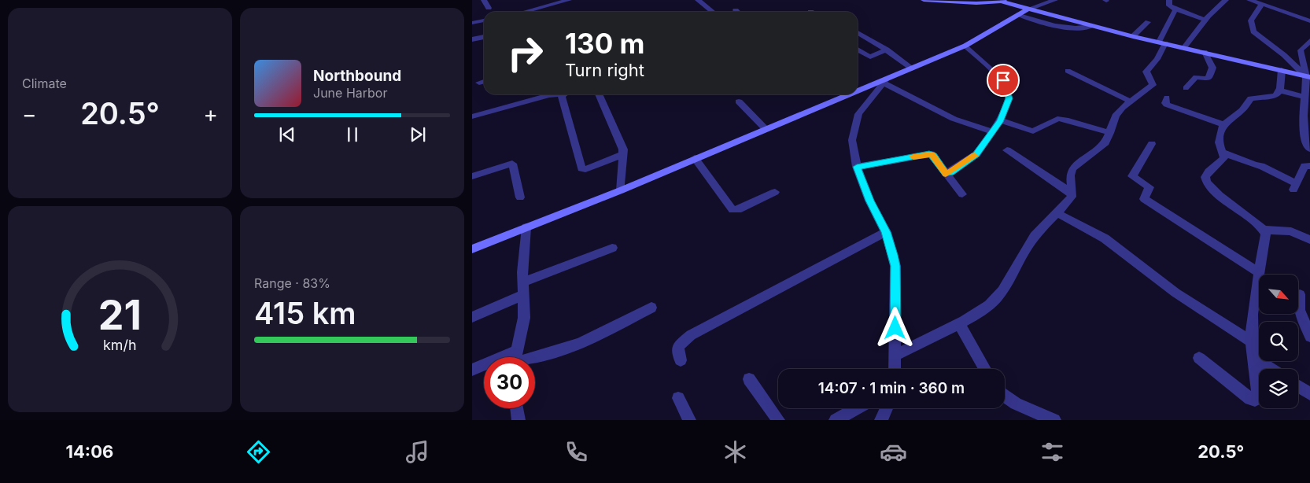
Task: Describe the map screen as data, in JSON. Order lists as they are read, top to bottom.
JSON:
{
  "north": "bottom right",
  "page": {
    "tile": [
      "Climate",
      ["Range · 83%", "415 km"]
    ],
    "turn": ["130 m", "Turn right"],
    "song": ["Northbound", "June Harbor"],
    "heat": ["−", "20.5°", "+"],
    "limit": "30",
    "trip": "14:07 · 1 min · 360 m",
    "tabs": ["14:06", "20.5°"],
    "gauge": ["21", "km/h"]
  }
}
